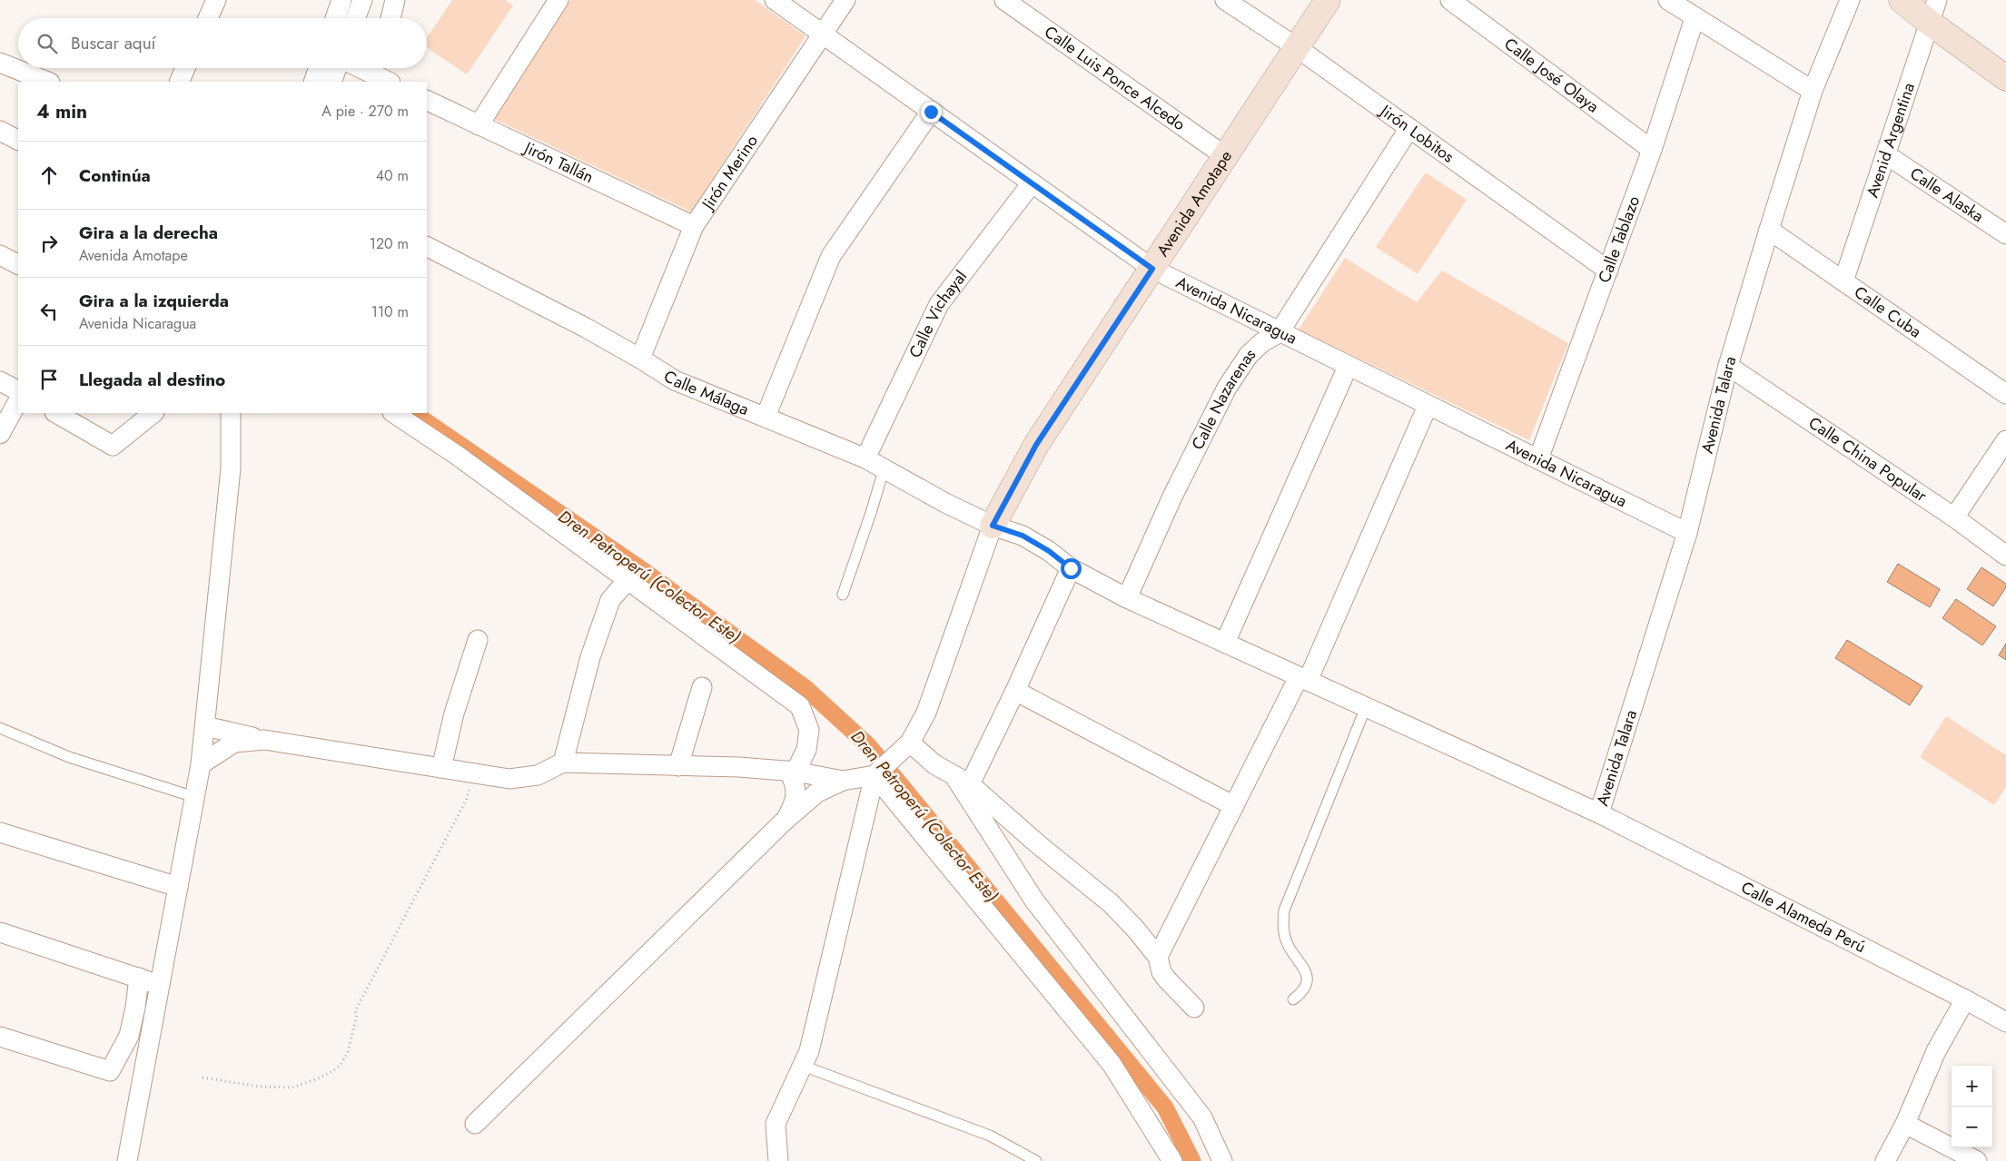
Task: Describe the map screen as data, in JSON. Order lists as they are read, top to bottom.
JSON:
{
  "streets": {
    "street": [
      "Calle José Olaya",
      "Calle Luis Ponce Alcedo",
      "Jirón Lobitos",
      "Avenid Argentina",
      "Jirón Tallán",
      "Jirón Merino",
      "Calle Alaska",
      "Avenida Amotape",
      "Calle Tablazo",
      "Avenida Nicaragua",
      "Calle Cuba",
      "Calle Vichayal",
      "Calle Málaga",
      "Calle Nazarenas",
      "Avenida Talara",
      "Calle China Popular",
      "Calle Alameda Perú"
    ]
  },
  "crossings": [
    ["Calle José Olaya", "Calle Tablazo"],
    ["Calle Luis Ponce Alcedo", "Avenida Amotape"],
    ["Jirón Lobitos", "Avenida Amotape"],
    ["Jirón Lobitos", "Calle Tablazo"],
    ["Jirón Lobitos", "Calle Nazarenas"],
    ["Avenid Argentina", "Calle Alaska"],
    ["Avenid Argentina", "Calle Cuba"],
    ["Jirón Tallán", "Jirón Merino"],
    ["Jirón Merino", "Avenida Nicaragua"],
    ["Jirón Merino", "Calle Málaga"],
    ["Avenida Amotape", "Avenida Nicaragua"],
    ["Avenida Amotape", "Calle Málaga"],
    ["Calle Tablazo", "Avenida Nicaragua"],
    ["Avenida Nicaragua", "Calle Vichayal"],
    ["Avenida Nicaragua", "Calle Nazarenas"],
    ["Avenida Nicaragua", "Avenida Talara"],
    ["Calle Cuba", "Avenida Talara"],
    ["Calle Vichayal", "Calle Málaga"],
    ["Calle Málaga", "Calle Nazarenas"],
    ["Calle Málaga", "Calle Alameda Perú"],
    ["Avenida Talara", "Calle China Popular"],
    ["Avenida Talara", "Calle Alameda Perú"]
  ],
  "water": ["Dren Petroperú (Colector Este)"],
  "page": {
    "search": "Buscar aquí",
    "heading": ["4 min", "A pie · 270 m"],
    "list": [
      ["Continúa", "40 m"],
      ["Gira a la derecha", "Avenida Amotape", "120 m"],
      ["Gira a la izquierda", "Avenida Nicaragua", "110 m"],
      "Llegada al destino"
    ],
    "map_buttons": ["+", "−"]
  }
}
